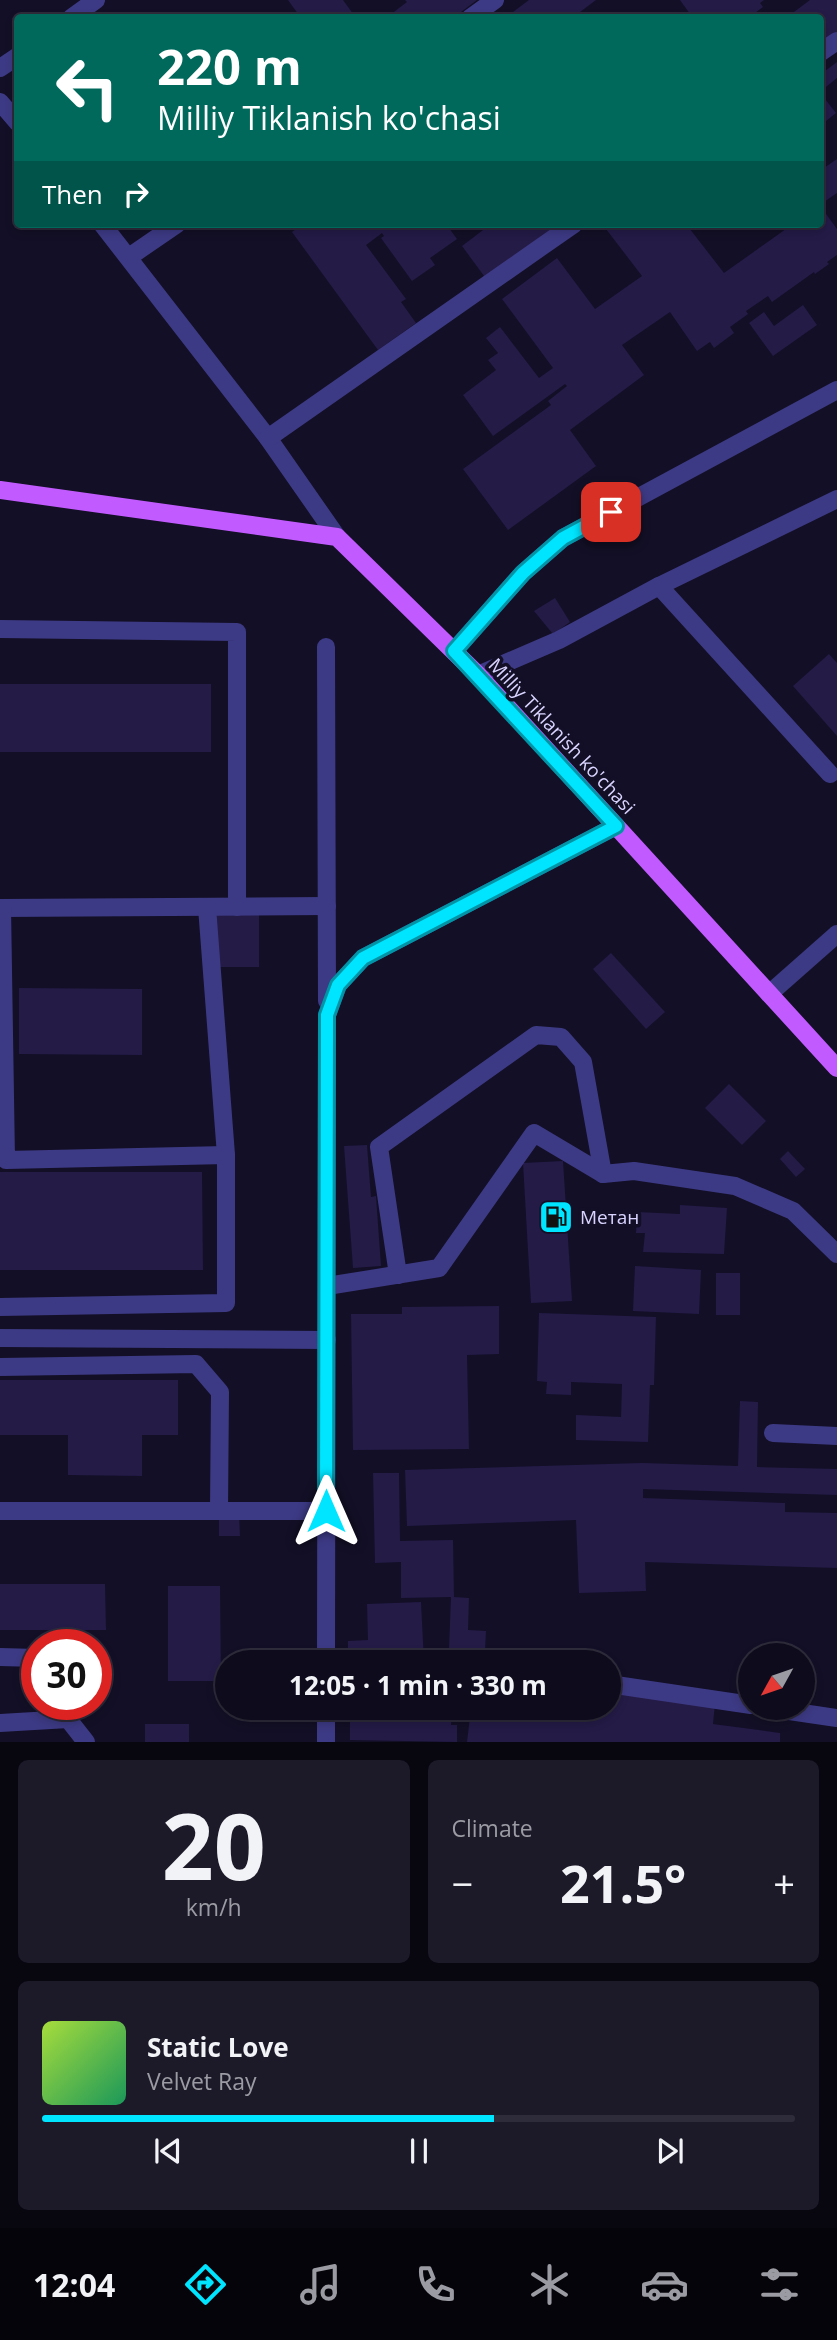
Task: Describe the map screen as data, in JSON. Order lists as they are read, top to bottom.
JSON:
{
  "streets": {
    "main road": ["Milliy Tiklanish ko'chasi"]
  },
  "places": {
    "fuel station": ["Метан"]
  },
  "north": "bottom left",
  "page": {
    "turn": ["220 m", "Milliy Tiklanish ko'chasi"],
    "then": "Then",
    "limit": "30",
    "trip": "12:05 · 1 min · 330 m",
    "tile": [
      ["20", "km/h"],
      "Climate"
    ],
    "heat": ["−", "21.5°", "+"],
    "song": ["Static Love", "Velvet Ray"],
    "tabs": "12:04"
  }
}
